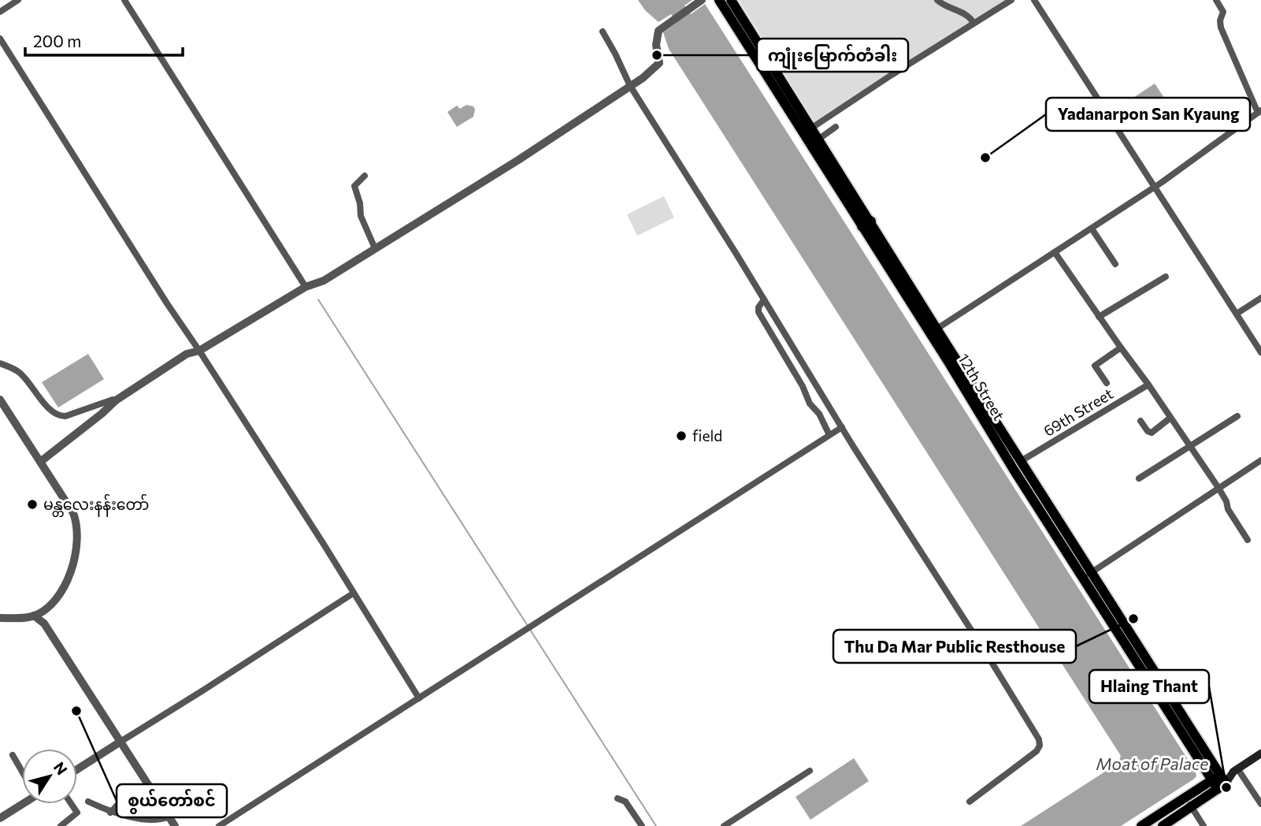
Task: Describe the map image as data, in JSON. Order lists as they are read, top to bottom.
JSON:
{
  "streets": {
    "main road": ["12th Street"],
    "street": ["69th Street"]
  },
  "crossings": [
    ["12th Street", "69th Street"]
  ],
  "water": ["Moat of Palace"],
  "places": [
    "ကျုံးမြောက်တံခါး",
    "Yadanarpon San Kyaung",
    "field",
    "မန္တလေးနန်းတော်",
    "Thu Da Mar Public Resthouse",
    "စွယ်တော်စင်",
    "Hlaing Thant"
  ],
  "scale_bar": "200 m",
  "north": "top right"
}
